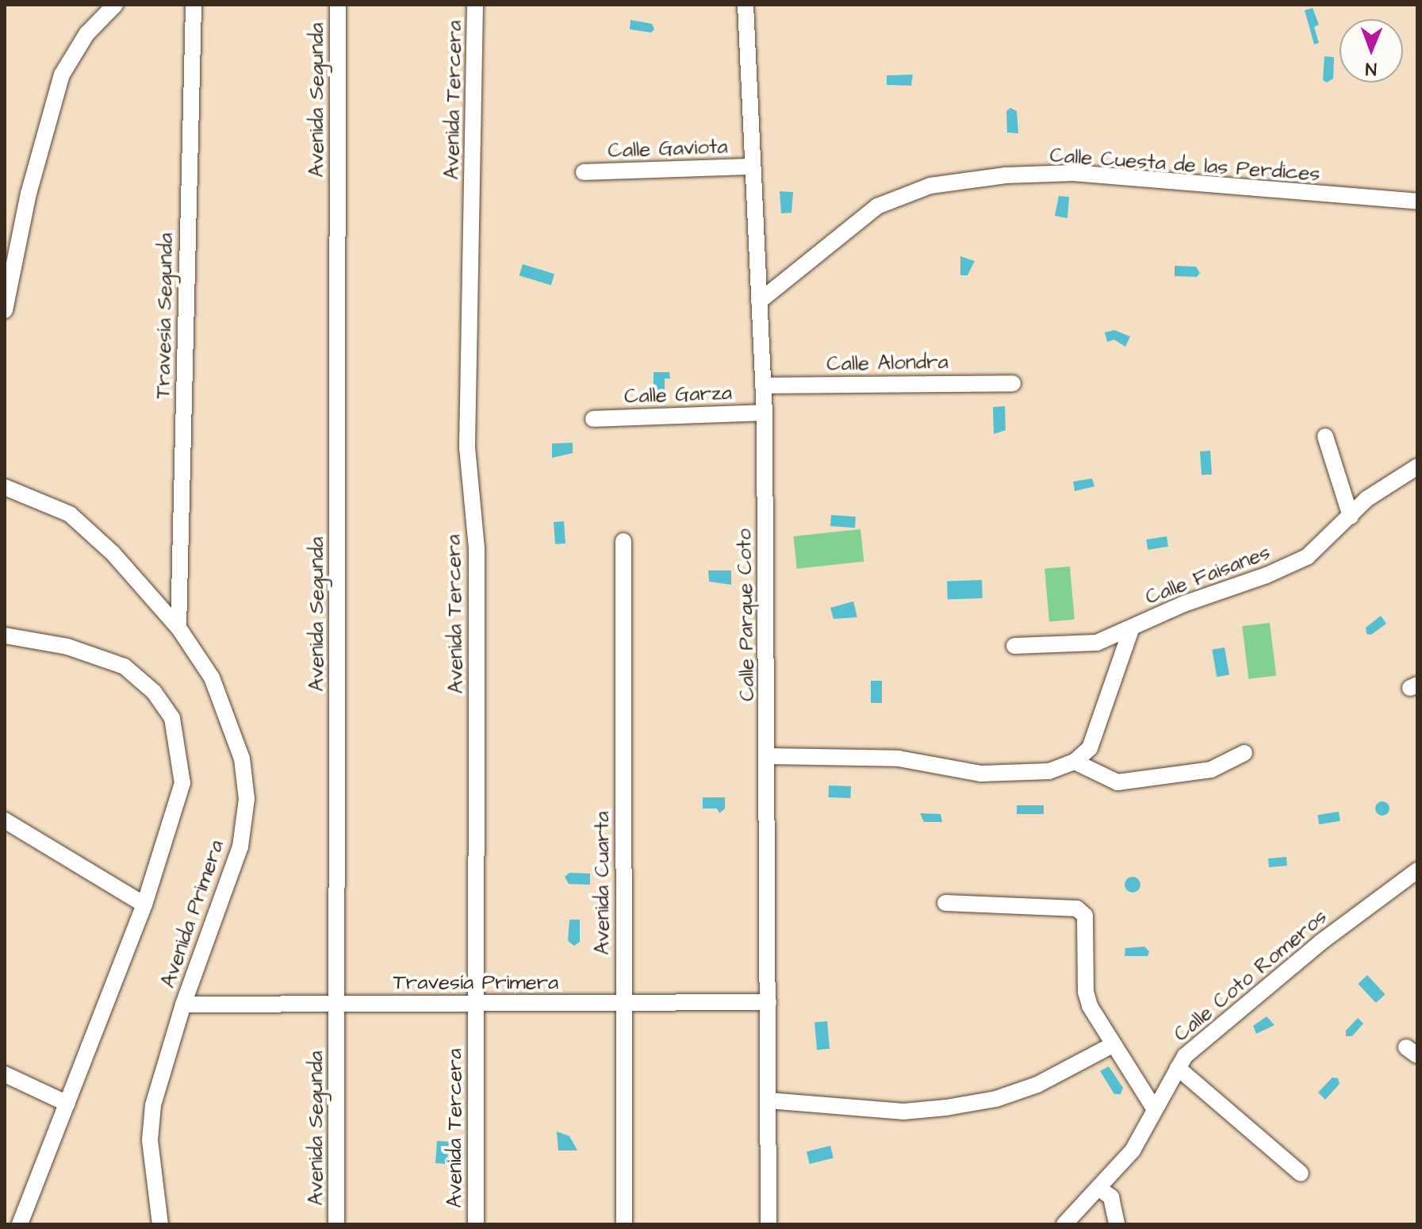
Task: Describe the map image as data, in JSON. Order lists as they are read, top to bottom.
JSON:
{
  "streets": {
    "street": [
      "Avenida Segunda",
      "Avenida Tercera",
      "Calle Gaviota",
      "Calle Cuesta de las Perdices",
      "Travesía Segunda",
      "Calle Alondra",
      "Calle Garza",
      "Calle Faisanes",
      "Calle Parque Coto",
      "Avenida Cuarta",
      "Avenida Primera",
      "Calle Coto Romeros",
      "Travesía Primera"
    ]
  },
  "crossings": [
    ["Avenida Segunda", "Travesía Primera"],
    ["Avenida Tercera", "Travesía Primera"],
    ["Calle Gaviota", "Calle Parque Coto"],
    ["Calle Cuesta de las Perdices", "Calle Parque Coto"],
    ["Travesía Segunda", "Avenida Primera"],
    ["Calle Alondra", "Calle Parque Coto"],
    ["Calle Garza", "Calle Parque Coto"],
    ["Calle Parque Coto", "Travesía Primera"],
    ["Avenida Cuarta", "Travesía Primera"],
    ["Avenida Primera", "Travesía Primera"]
  ],
  "north": "bottom"
}
